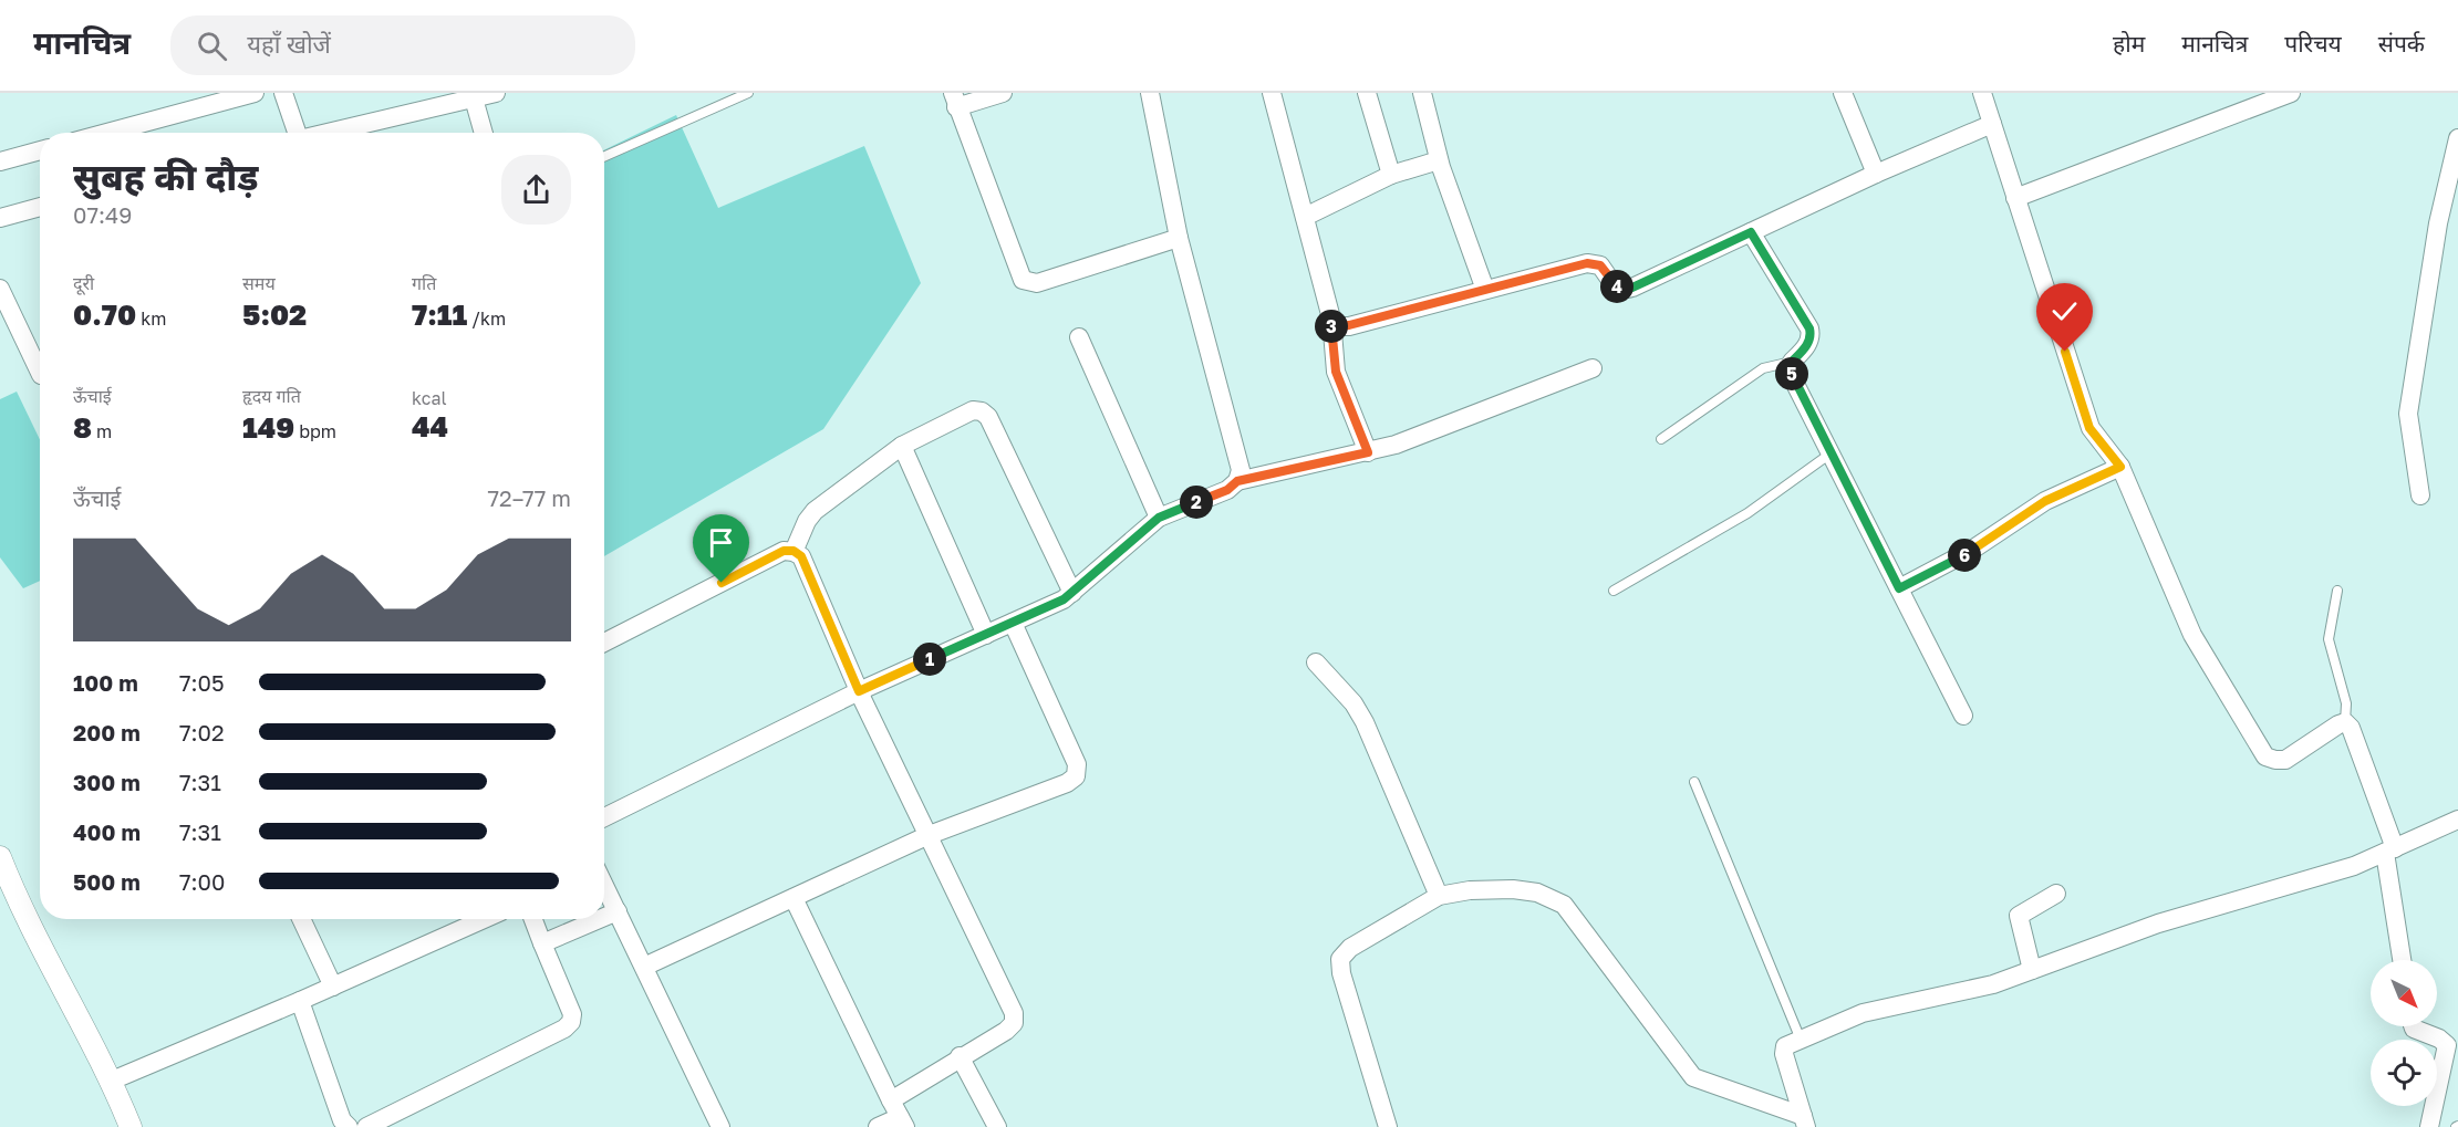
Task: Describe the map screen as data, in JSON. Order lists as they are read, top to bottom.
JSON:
{
  "north": "bottom right",
  "page": {
    "header": "मानचित्र",
    "search": "यहाँ खोजें",
    "nav": [
      "होम",
      "मानचित्र",
      "परिचय",
      "संपर्क"
    ],
    "heading": ["सुबह की दौड़", "07:49"],
    "stats": [
      ["दूरी", "0.70 km"],
      ["समय", "5:02"],
      ["गति", "7:11 /km"],
      ["ऊँचाई", "8 m"],
      ["हृदय गति", "149 bpm"],
      ["kcal", "44"]
    ],
    "pins": [
      "4",
      "3",
      "5",
      "2",
      "6",
      "1"
    ],
    "chart": ["ऊँचाई", "72–77 m"],
    "list": [
      {
        "name": "100 m",
        "note": "7:05"
      },
      {
        "name": "200 m",
        "note": "7:02"
      },
      {
        "name": "300 m",
        "note": "7:31"
      },
      {
        "name": "400 m",
        "note": "7:31"
      },
      {
        "name": "500 m",
        "note": "7:00"
      }
    ]
  }
}
